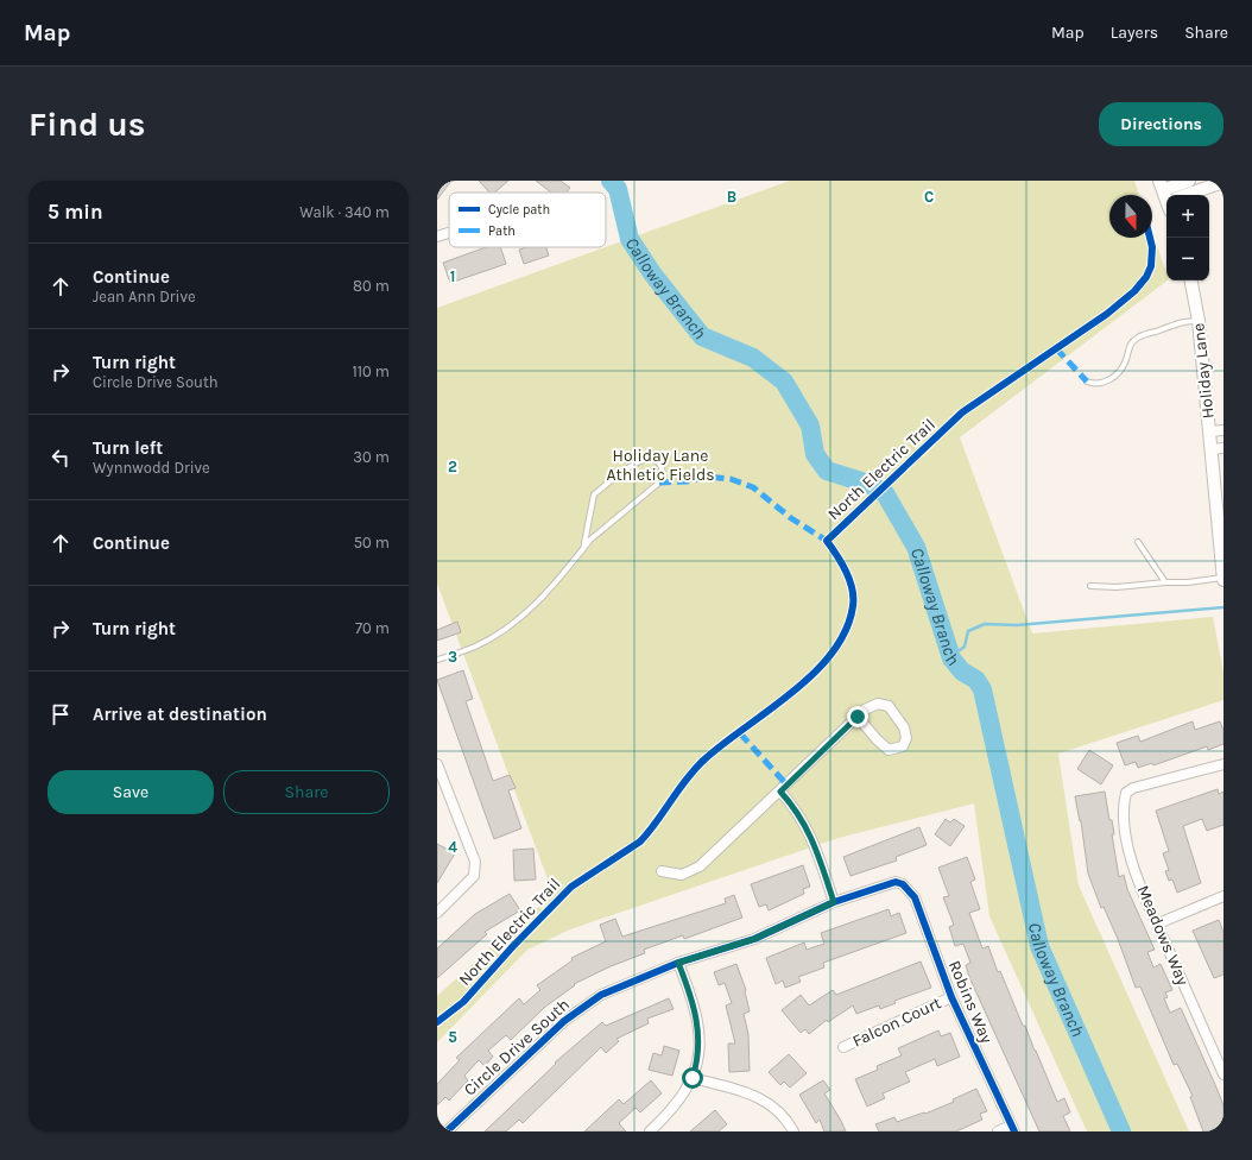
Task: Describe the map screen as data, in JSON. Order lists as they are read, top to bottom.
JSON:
{
  "streets": {
    "street": [
      "Holiday Lane",
      "Meadows Way",
      "Robins Way",
      "Falcon Court",
      "Circle Drive South"
    ],
    "cycle path": ["North Electric Trail"]
  },
  "crossings": [
    ["Robins Way", "Falcon Court"],
    ["Robins Way", "Circle Drive South"]
  ],
  "water": ["Calloway Branch"],
  "parks": ["Holiday Lane Athletic Fields"],
  "legend": ["Cycle path", "Path"],
  "north": "bottom",
  "page": {
    "header": "Map",
    "nav": ["Map", "Layers", "Share"],
    "buttons": [
      "Directions",
      ["Save", "Share"]
    ],
    "title": "Find us",
    "heading": ["5 min", "Walk · 340 m"],
    "map_buttons": ["+", "−"],
    "list": [
      ["Continue", "Jean Ann Drive", "80 m"],
      ["Turn right", "Circle Drive South", "110 m"],
      ["Turn left", "Wynnwodd Drive", "30 m"],
      ["Continue", "50 m"],
      ["Turn right", "70 m"],
      "Arrive at destination"
    ]
  },
  "grid": {
    "columns": ["B", "C"],
    "rows": [
      "1",
      "2",
      "3",
      "4",
      "5"
    ]
  }
}
